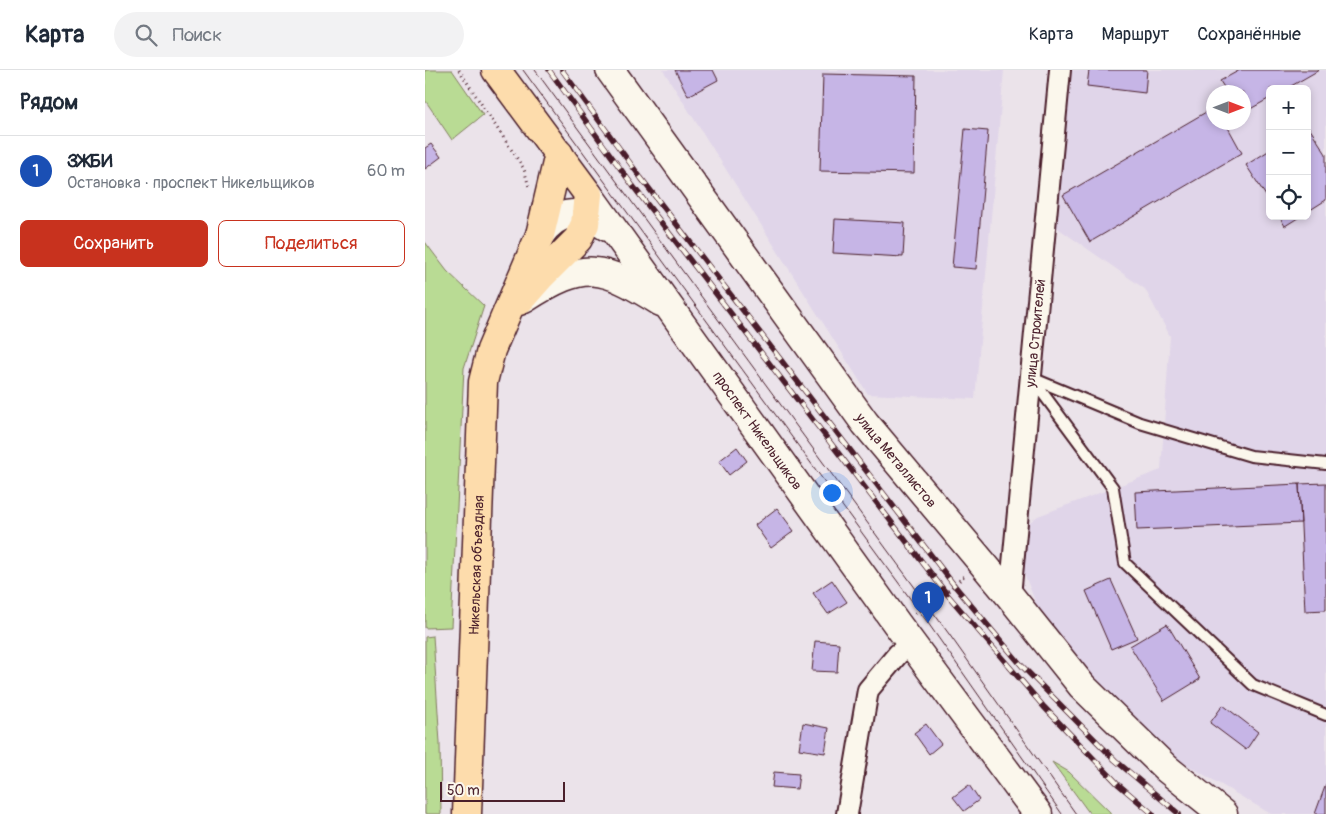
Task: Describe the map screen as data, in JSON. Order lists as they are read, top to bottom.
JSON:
{
  "streets": {
    "main road": ["проспект Никельщиков", "улица Металлистов", "Никельская объездная"],
    "street": ["улица Строителей"]
  },
  "crossings": [
    ["улица Строителей", "улица Металлистов"],
    ["проспект Никельщиков", "Никельская объездная"]
  ],
  "scale_bar": "50 m",
  "north": "right",
  "page": {
    "header": "Карта",
    "search": "Поиск",
    "nav": ["Карта", "Маршрут", "Сохранённые"],
    "heading": "Рядом",
    "map_buttons": ["+", "−"],
    "list": [
      {
        "mark": "1",
        "name": "ЗЖБИ",
        "note": "Остановка · проспект Никельщиков",
        "value": "60 m"
      }
    ],
    "buttons": ["Сохранить", "Поделиться"],
    "pins": "1",
    "scale": "50 m"
  }
}
